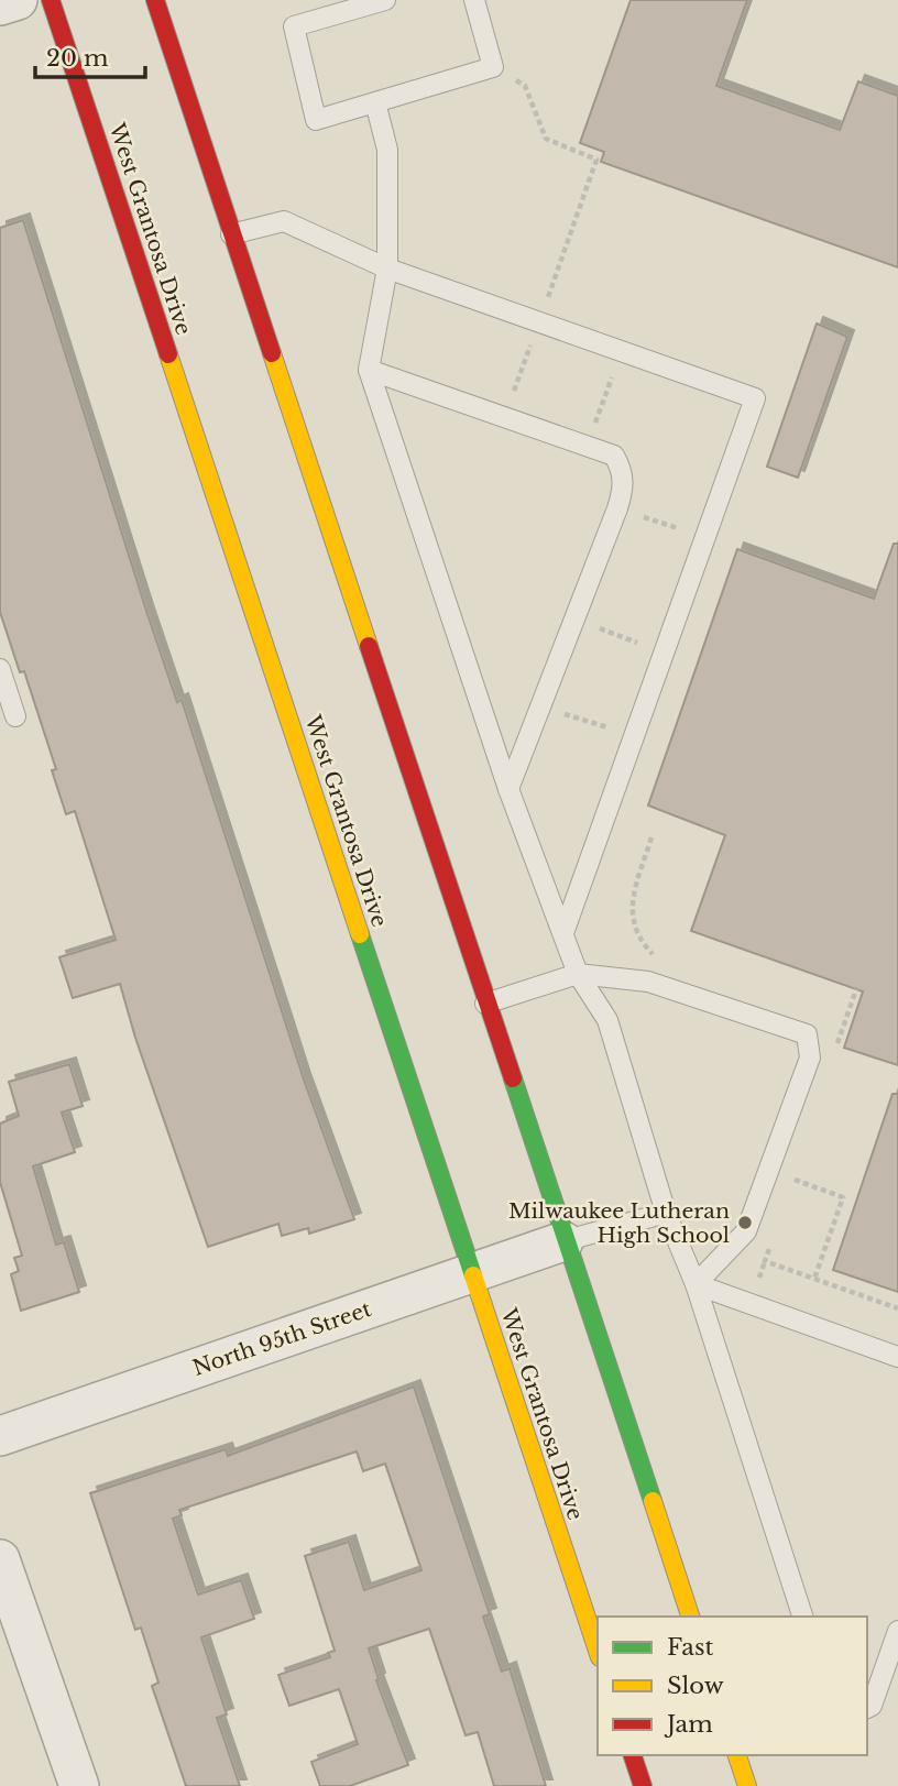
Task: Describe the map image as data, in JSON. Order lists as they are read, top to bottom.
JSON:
{
  "streets": {
    "street": ["West Grantosa Drive", "North 95th Street"]
  },
  "crossings": [
    ["West Grantosa Drive", "North 95th Street"]
  ],
  "places": ["Milwaukee Lutheran High School"],
  "legend": ["Fast", "Slow", "Jam"],
  "scale_bar": "20 m"
}
